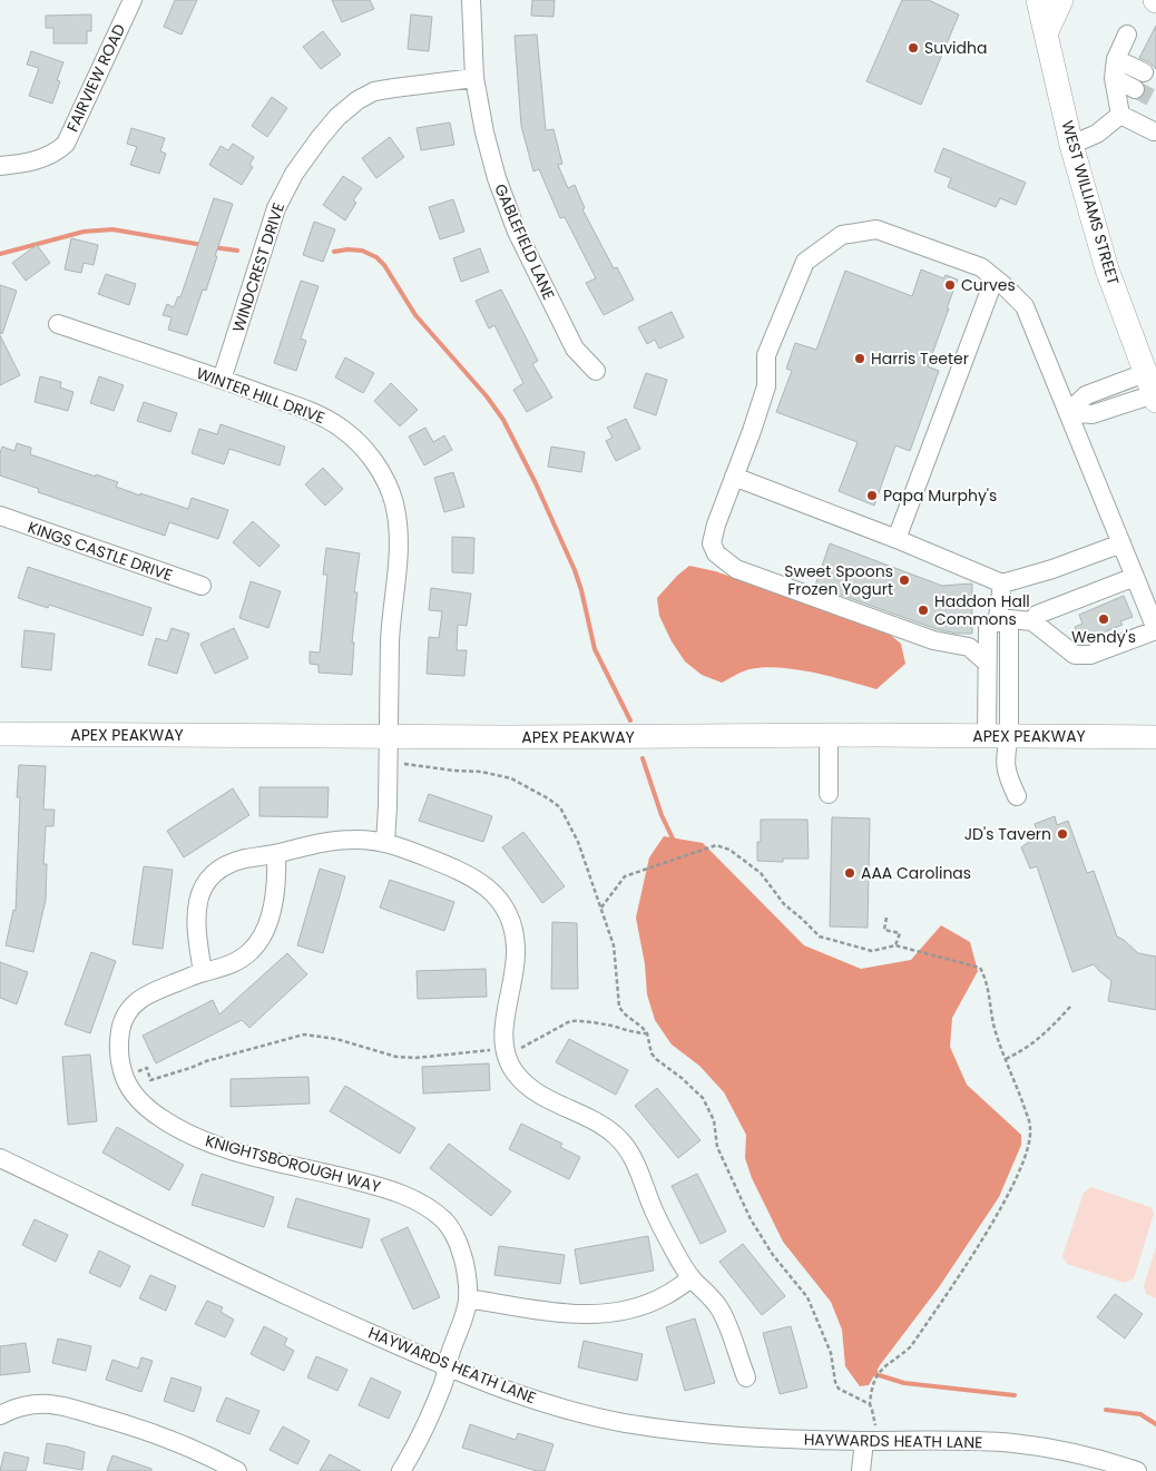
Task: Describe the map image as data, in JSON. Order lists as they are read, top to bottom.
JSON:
{
  "streets": {
    "main road": ["WEST WILLIAMS STREET", "APEX PEAKWAY"],
    "street": [
      "FAIRVIEW ROAD",
      "GABLEFIELD LANE",
      "WINDCREST DRIVE",
      "WINTER HILL DRIVE",
      "KINGS CASTLE DRIVE",
      "KNIGHTSBOROUGH WAY",
      "HAYWARDS HEATH LANE"
    ]
  },
  "crossings": [
    ["GABLEFIELD LANE", "WINDCREST DRIVE"],
    ["WINDCREST DRIVE", "WINTER HILL DRIVE"],
    ["WINTER HILL DRIVE", "APEX PEAKWAY"],
    ["KNIGHTSBOROUGH WAY", "HAYWARDS HEATH LANE"]
  ],
  "places": [
    "Suvidha",
    "Curves",
    "Harris Teeter",
    "Papa Murphy's",
    "Sweet Spoons Frozen Yogurt",
    "Haddon Hall Commons",
    "Wendy's",
    "JD's Tavern",
    "AAA Carolinas"
  ]
}
